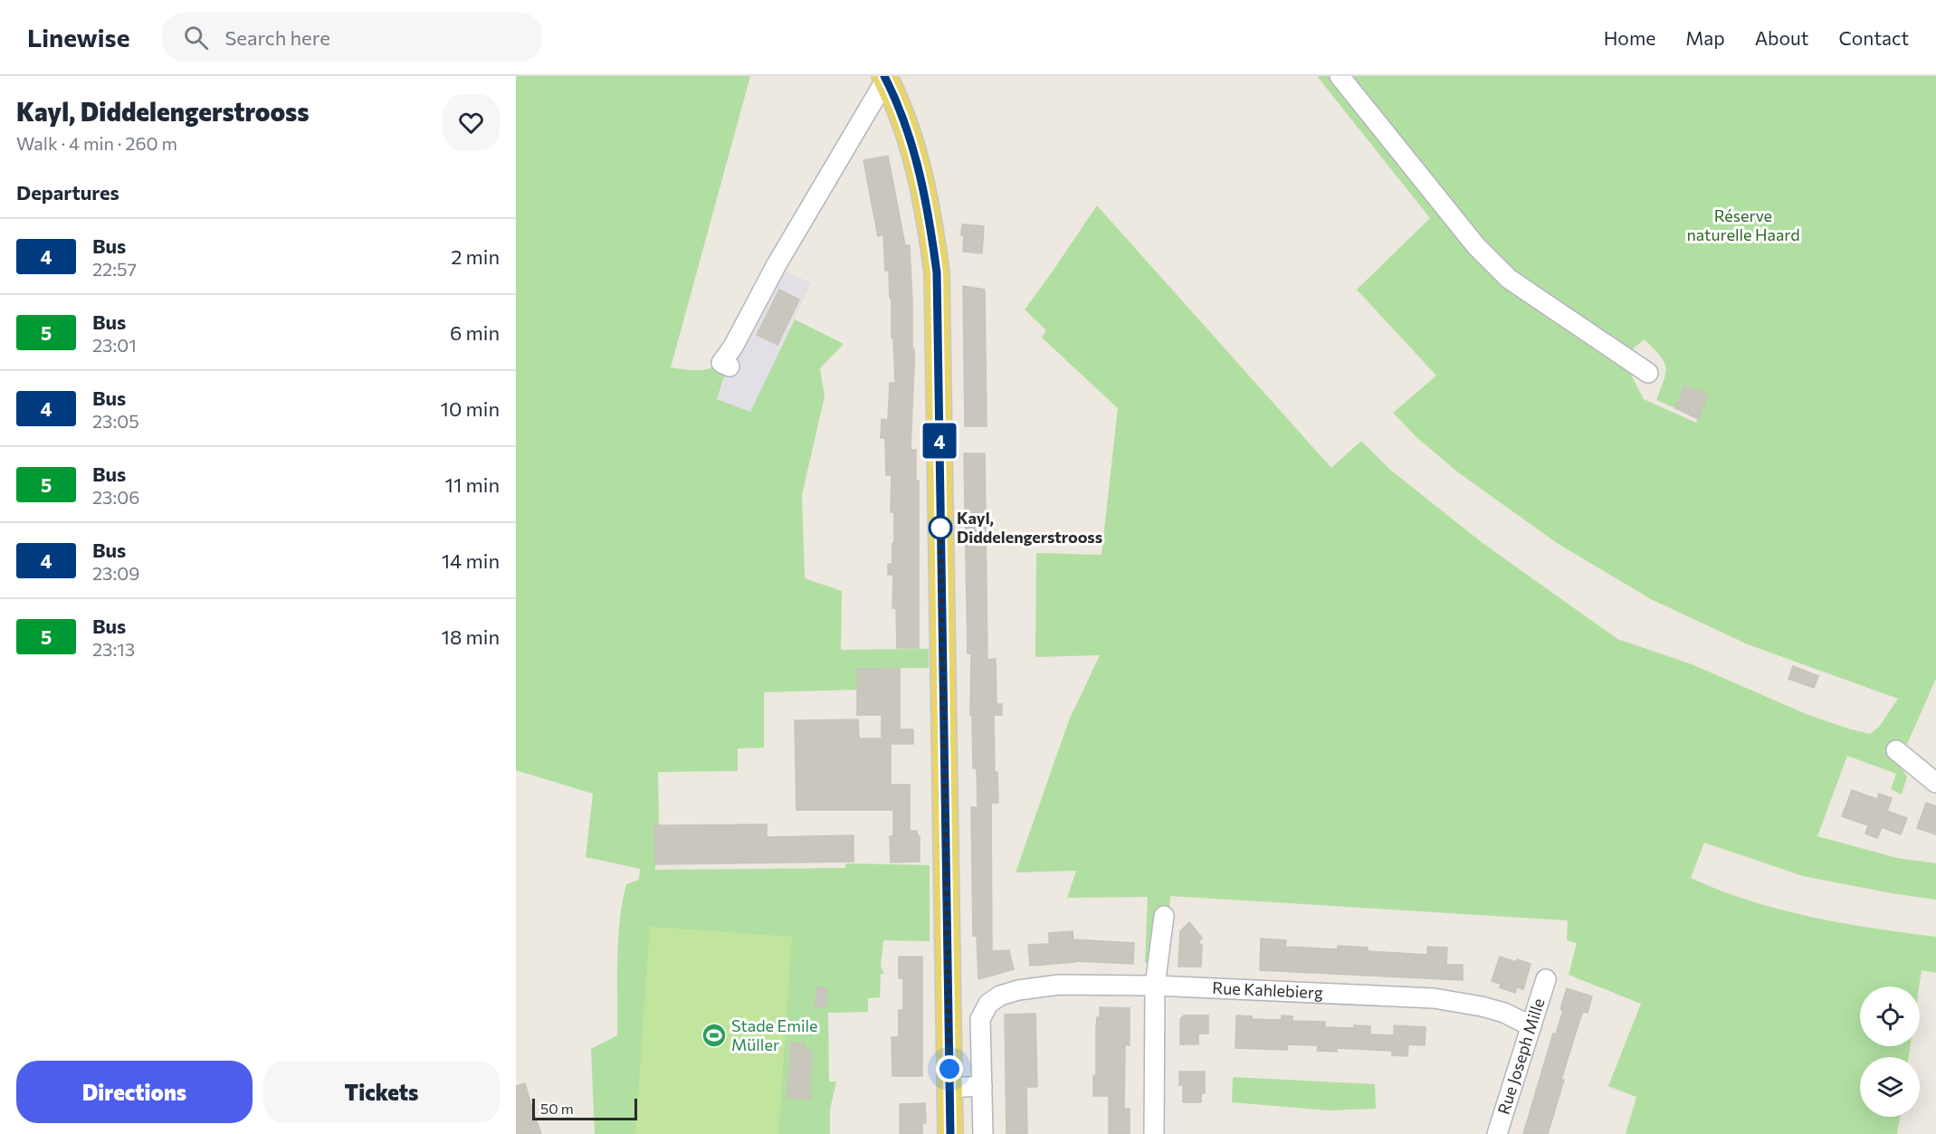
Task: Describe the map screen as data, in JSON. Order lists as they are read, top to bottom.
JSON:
{
  "streets": {
    "street": ["Rue Kahlebierg", "Rue Joseph Mille"]
  },
  "crossings": [
    ["Rue Kahlebierg", "Rue Joseph Mille"]
  ],
  "parks": ["Réserve naturelle Haard"],
  "places": {
    "other": ["Kayl, Diddelengerstrooss"],
    "sports": ["Stade Emile Müller"]
  },
  "lines": ["bus line 4"],
  "scale_bar": "50 m",
  "page": {
    "header": "Linewise",
    "search": "Search here",
    "nav": [
      "Home",
      "Map",
      "About",
      "Contact"
    ],
    "heading": [
      ["Kayl, Diddelengerstrooss", "Walk · 4 min · 260 m"],
      "Departures"
    ],
    "on_map": "4",
    "list": [
      {
        "mark": "4",
        "name": "Bus",
        "note": "22:57",
        "value": "2 min"
      },
      {
        "mark": "5",
        "name": "Bus",
        "note": "23:01",
        "value": "6 min"
      },
      {
        "mark": "4",
        "name": "Bus",
        "note": "23:05",
        "value": "10 min"
      },
      {
        "mark": "5",
        "name": "Bus",
        "note": "23:06",
        "value": "11 min"
      },
      {
        "mark": "4",
        "name": "Bus",
        "note": "23:09",
        "value": "14 min"
      },
      {
        "mark": "5",
        "name": "Bus",
        "note": "23:13",
        "value": "18 min"
      }
    ],
    "buttons": ["Directions", "Tickets"],
    "scale": "50 m"
  }
}
